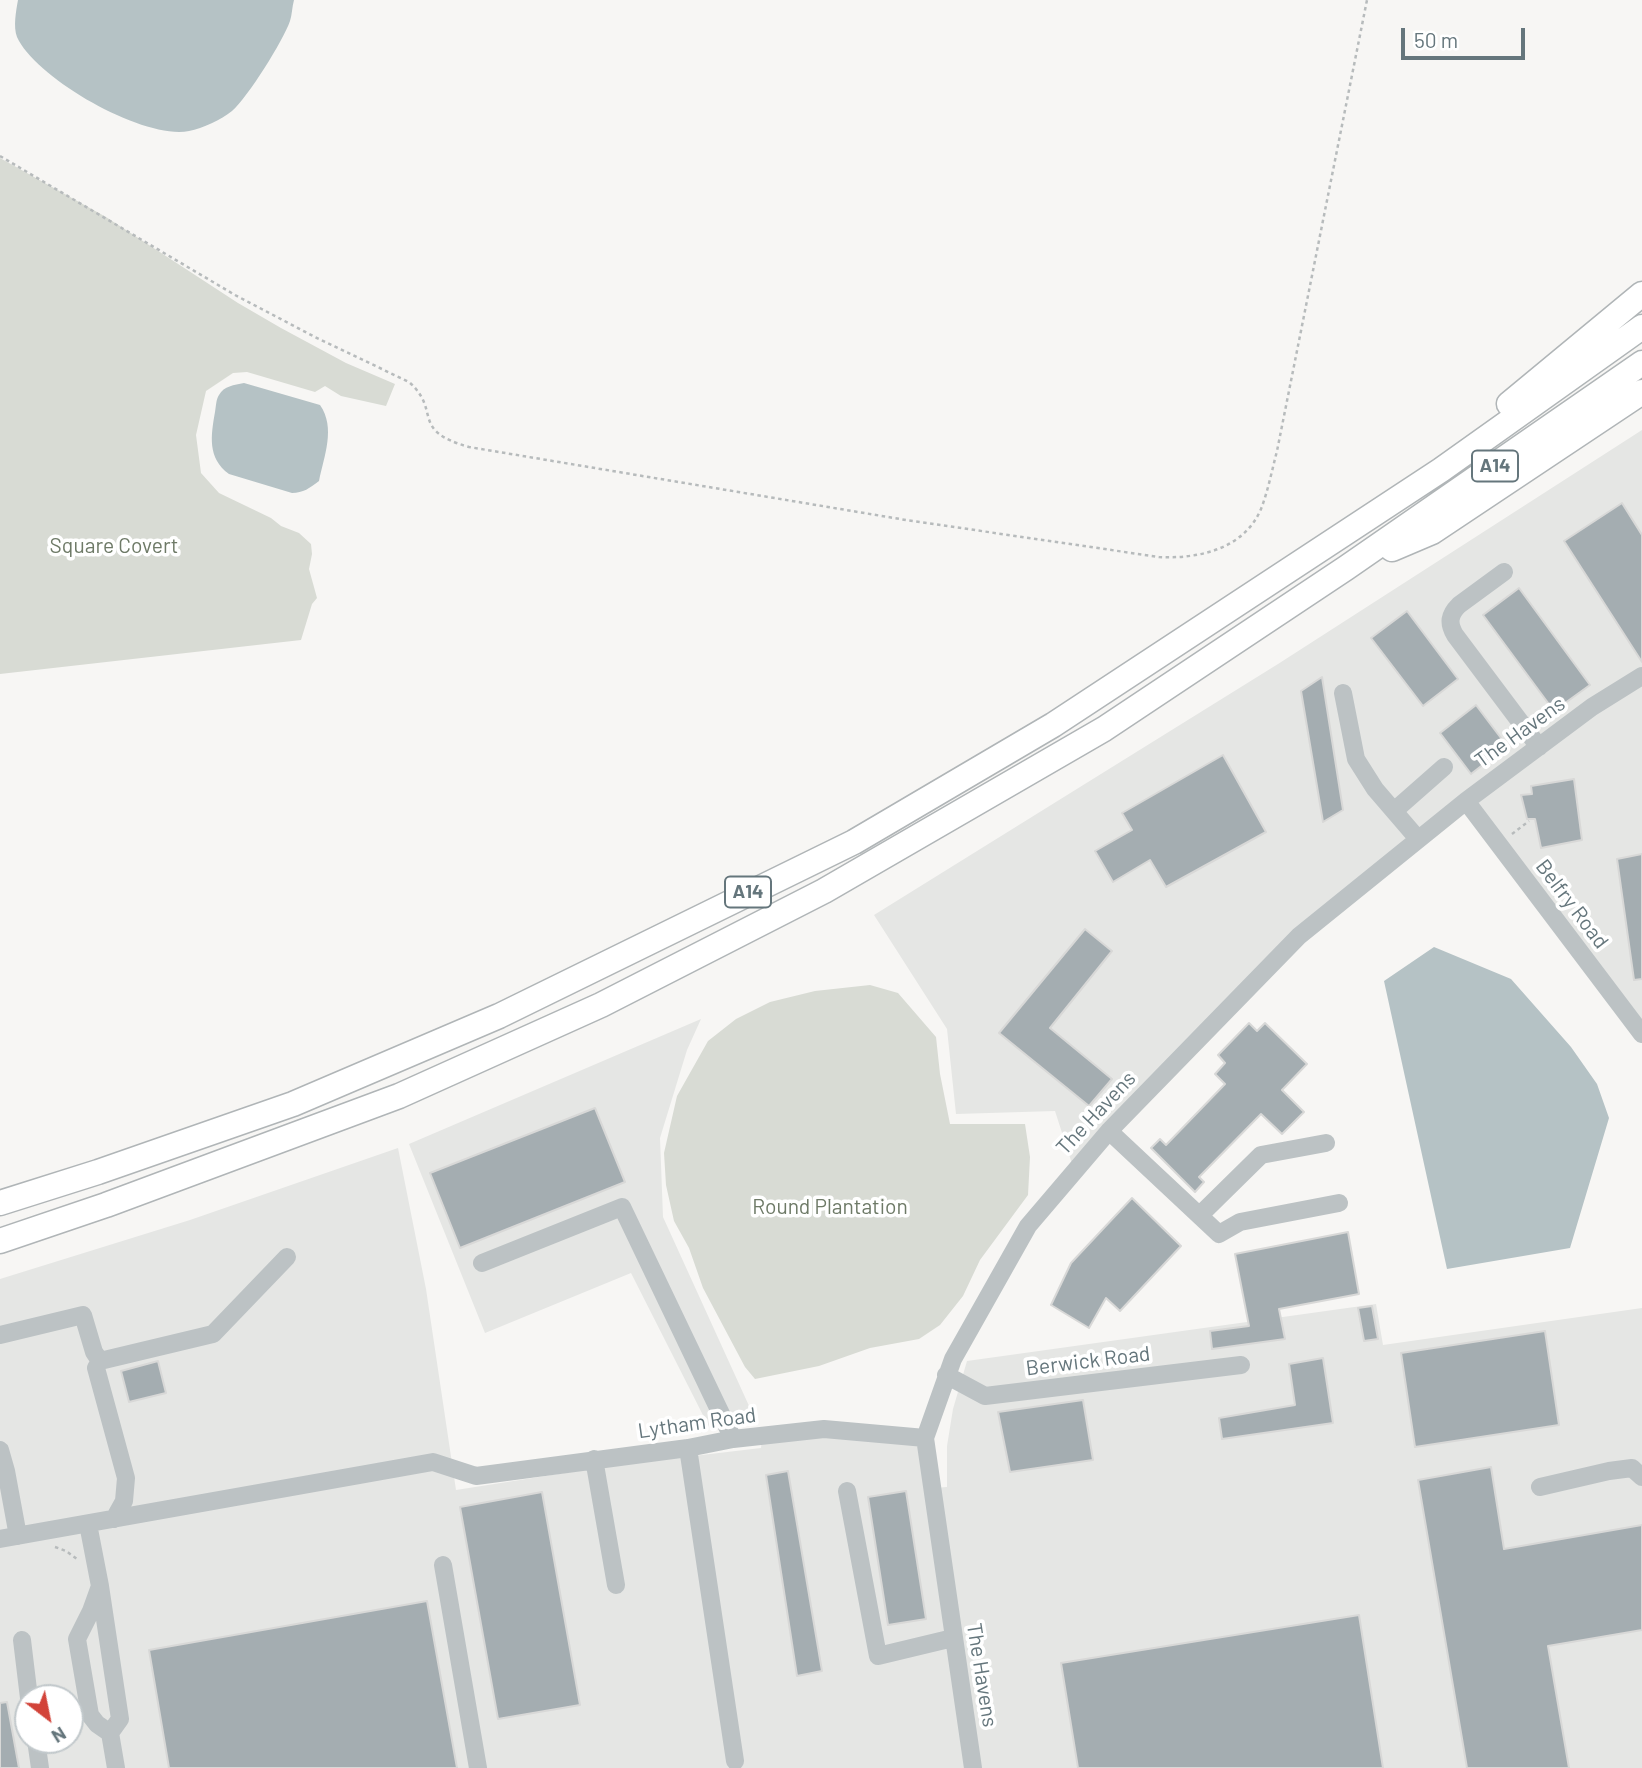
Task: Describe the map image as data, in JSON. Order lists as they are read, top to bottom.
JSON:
{
  "streets": {
    "highway": ["A14"],
    "street": [
      "The Havens",
      "Belfry Road",
      "Berwick Road",
      "Lytham Road"
    ]
  },
  "crossings": [
    ["The Havens", "Belfry Road"],
    ["The Havens", "Berwick Road"],
    ["The Havens", "Lytham Road"]
  ],
  "parks": ["Square Covert", "Round Plantation"],
  "scale_bar": "50 m",
  "north": "bottom right"
}
